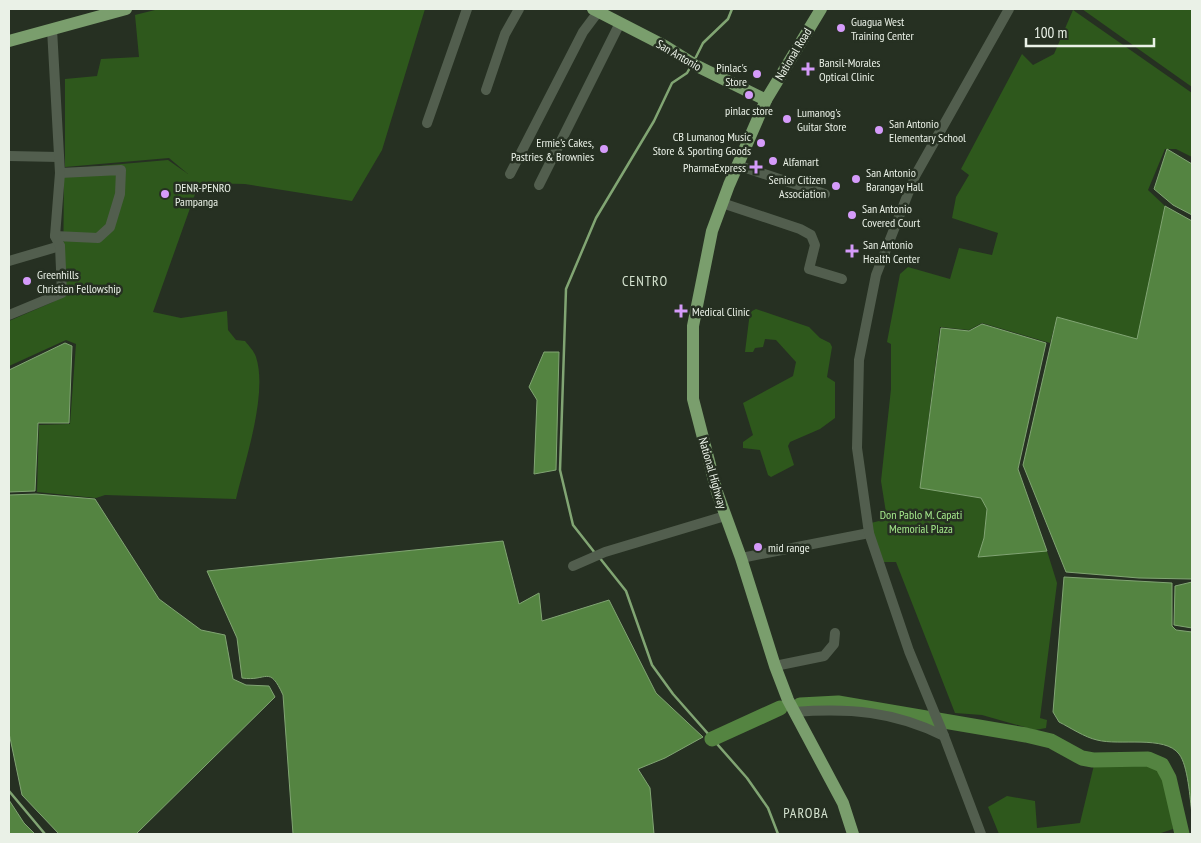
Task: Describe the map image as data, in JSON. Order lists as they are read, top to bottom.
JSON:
{
  "streets": {
    "main road": ["National Road", "San Antonio", "National Highway"]
  },
  "crossings": [
    ["National Road", "San Antonio"],
    ["National Road", "National Highway"],
    ["San Antonio", "National Highway"]
  ],
  "districts": ["CENTRO", "PAROBA"],
  "parks": ["Don Pablo M. Capati Memorial Plaza"],
  "places": {
    "other": [
      "Guagua West Training Center",
      "Pinlac's Store",
      "pinlac store",
      "Lumanog's Guitar Store",
      "San Antonio Elementary School",
      "CB Lumanog Music Store & Sporting Goods",
      "Ermie's Cakes, Pastries & Brownies",
      "Alfamart",
      "San Antonio Barangay Hall",
      "Senior Citizen Association",
      "DENR-PENRO Pampanga",
      "San Antonio Covered Court",
      "Greenhills Christian Fellowship",
      "mid range"
    ],
    "health": [
      "Bansil-Morales Optical Clinic",
      "PharmaExpress",
      "San Antonio Health Center",
      "Medical Clinic"
    ]
  },
  "scale_bar": "100 m"
}
